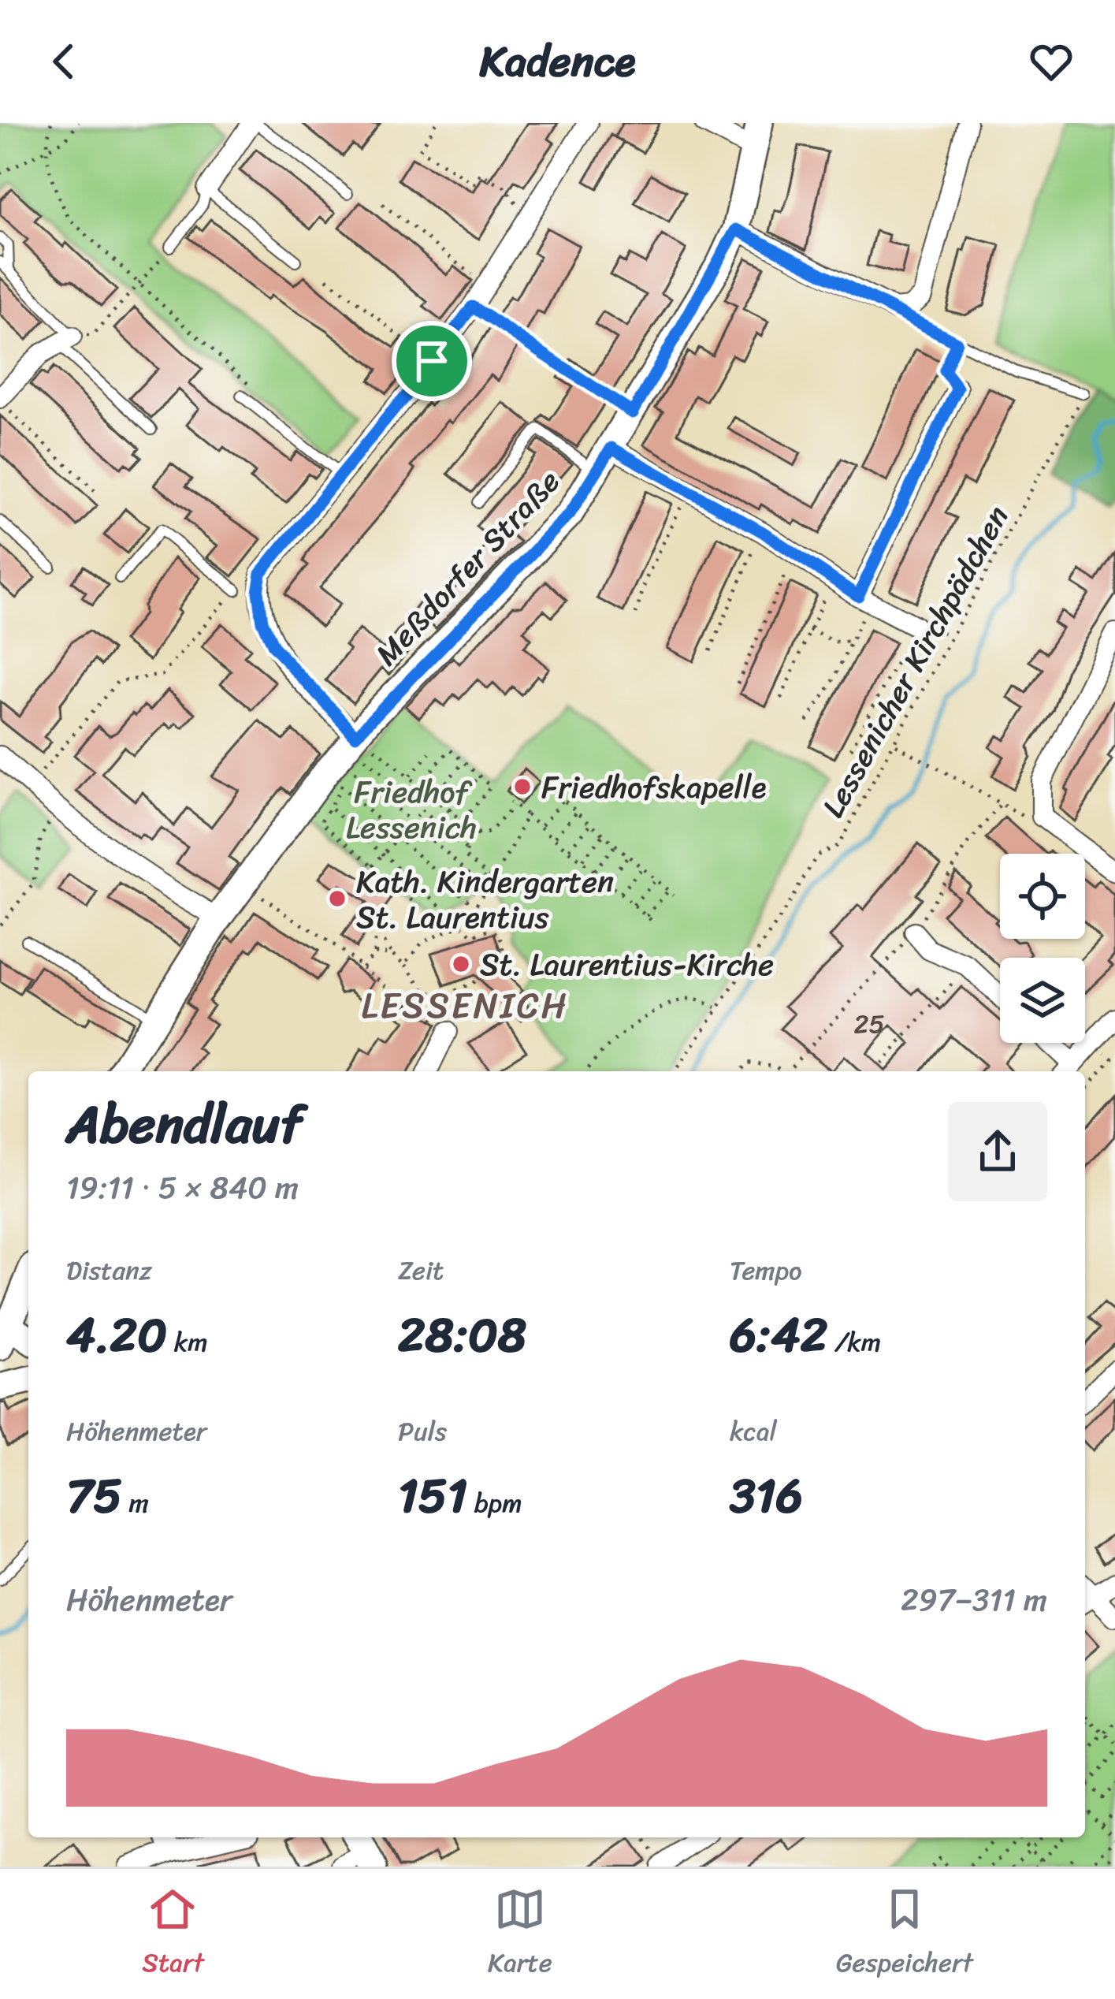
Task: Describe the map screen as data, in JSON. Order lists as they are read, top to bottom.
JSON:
{
  "streets": {
    "street": ["Meßdorfer Straße"],
    "path": ["Lessenicher Kirchpädchen"]
  },
  "districts": ["LESSENICH"],
  "parks": ["Friedhof Lessenich"],
  "places": ["Friedhofskapelle", "Kath. Kindergarten St. Laurentius", "St. Laurentius-Kirche"],
  "house_numbers": ["25"],
  "page": {
    "header": "Kadence",
    "heading": ["Abendlauf", "19:11 · 5 × 840 m"],
    "stats": [
      ["Distanz", "4.20 km"],
      ["Zeit", "28:08"],
      ["Tempo", "6:42 /km"],
      ["Höhenmeter", "75 m"],
      ["Puls", "151 bpm"],
      ["kcal", "316"]
    ],
    "chart": ["Höhenmeter", "297–311 m"],
    "tabs": ["Start", "Karte", "Gespeichert"]
  }
}
